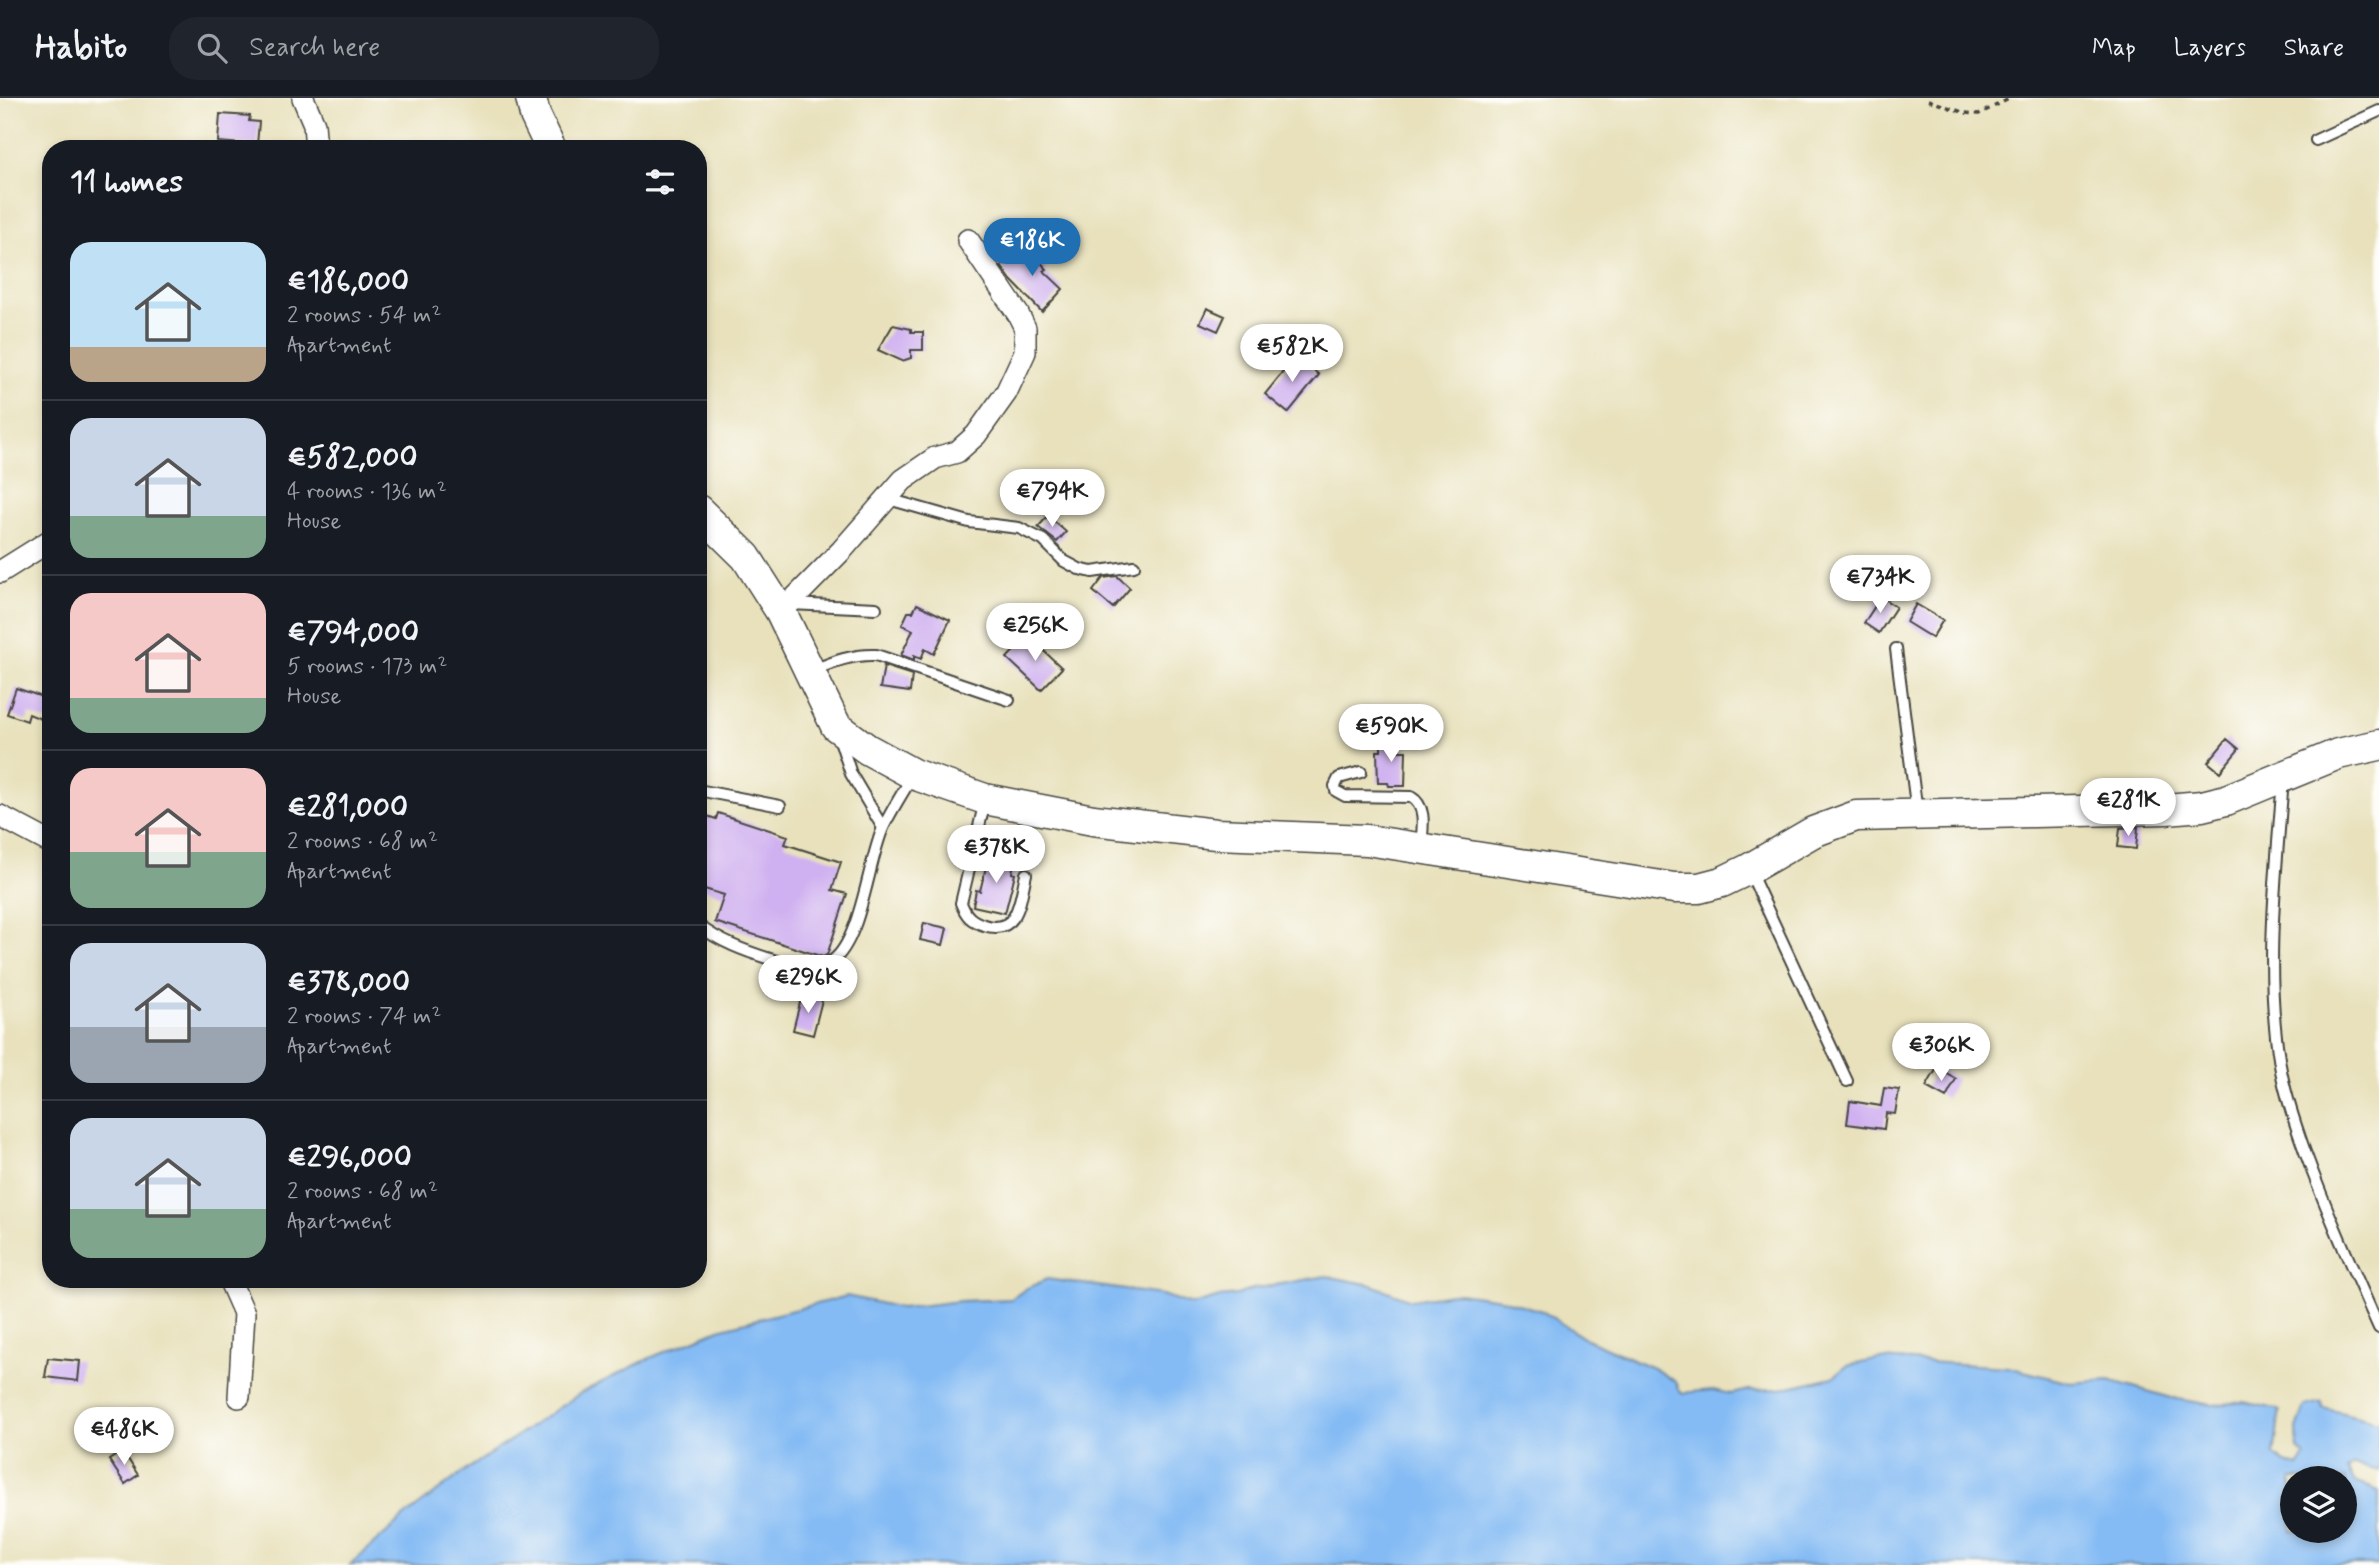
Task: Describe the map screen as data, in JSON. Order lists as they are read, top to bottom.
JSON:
{
  "page": {
    "header": "Habito",
    "search": "Search here",
    "nav": ["Map", "Layers", "Share"],
    "heading": "11 homes",
    "price": [
      "€186K",
      "€582K",
      "€794K",
      "€734K",
      "€256K",
      "€590K",
      "€281K",
      "€378K",
      "€296K",
      "€306K",
      "€486K"
    ],
    "list": [
      {
        "name": "€186,000",
        "note": "2 rooms · 54 m² · Apartment"
      },
      {
        "name": "€582,000",
        "note": "4 rooms · 136 m² · House"
      },
      {
        "name": "€794,000",
        "note": "5 rooms · 173 m² · House"
      },
      {
        "name": "€281,000",
        "note": "2 rooms · 68 m² · Apartment"
      },
      {
        "name": "€378,000",
        "note": "2 rooms · 74 m² · Apartment"
      },
      {
        "name": "€296,000",
        "note": "2 rooms · 68 m² · Apartment"
      }
    ]
  }
}
